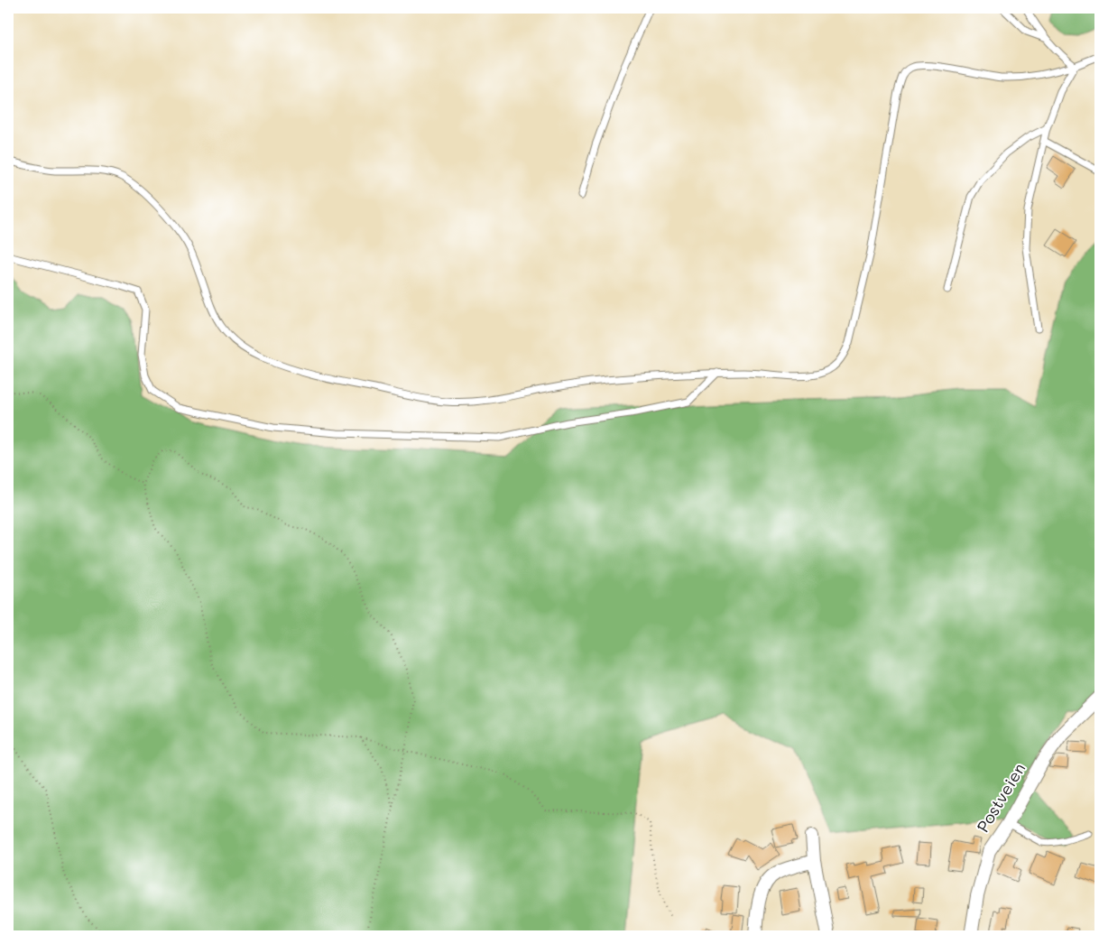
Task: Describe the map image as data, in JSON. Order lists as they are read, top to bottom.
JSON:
{
  "streets": {
    "street": ["Postveien"]
  }
}
